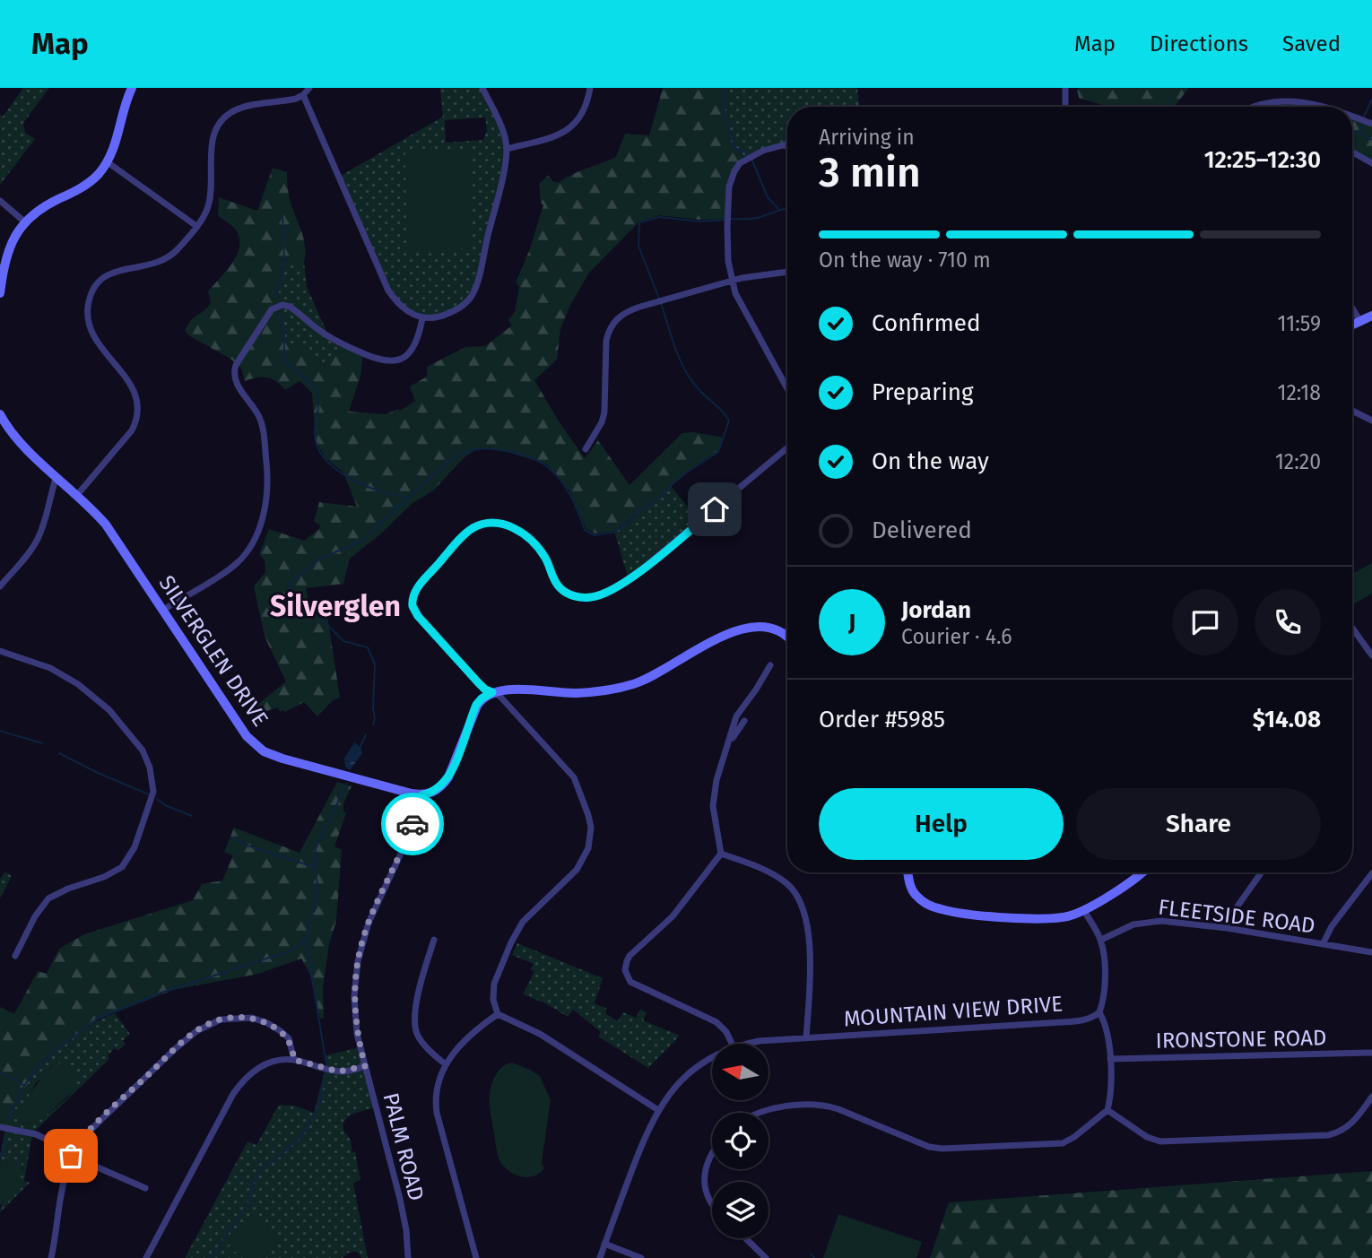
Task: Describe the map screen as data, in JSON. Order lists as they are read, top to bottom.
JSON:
{
  "streets": {
    "street": [
      "SILVERGLEN DRIVE",
      "FLEETSIDE ROAD",
      "MOUNTAIN VIEW DRIVE",
      "IRONSTONE ROAD",
      "PALM ROAD"
    ]
  },
  "crossings": [
    ["SILVERGLEN DRIVE", "PALM ROAD"]
  ],
  "districts": ["Silverglen"],
  "north": "left",
  "page": {
    "header": "Map",
    "nav": ["Map", "Directions", "Saved"],
    "heading": ["3 min", "Arriving in", "12:25–12:30"],
    "panel": [
      "Jordan",
      "Courier · 4.6",
      "Order #5985",
      "$14.08"
    ],
    "bar": "On the way · 710 m",
    "list": [
      ["Confirmed", "11:59"],
      ["Preparing", "12:18"],
      ["On the way", "12:20"],
      "Delivered"
    ],
    "round": "J",
    "buttons": ["Help", "Share"]
  }
}
